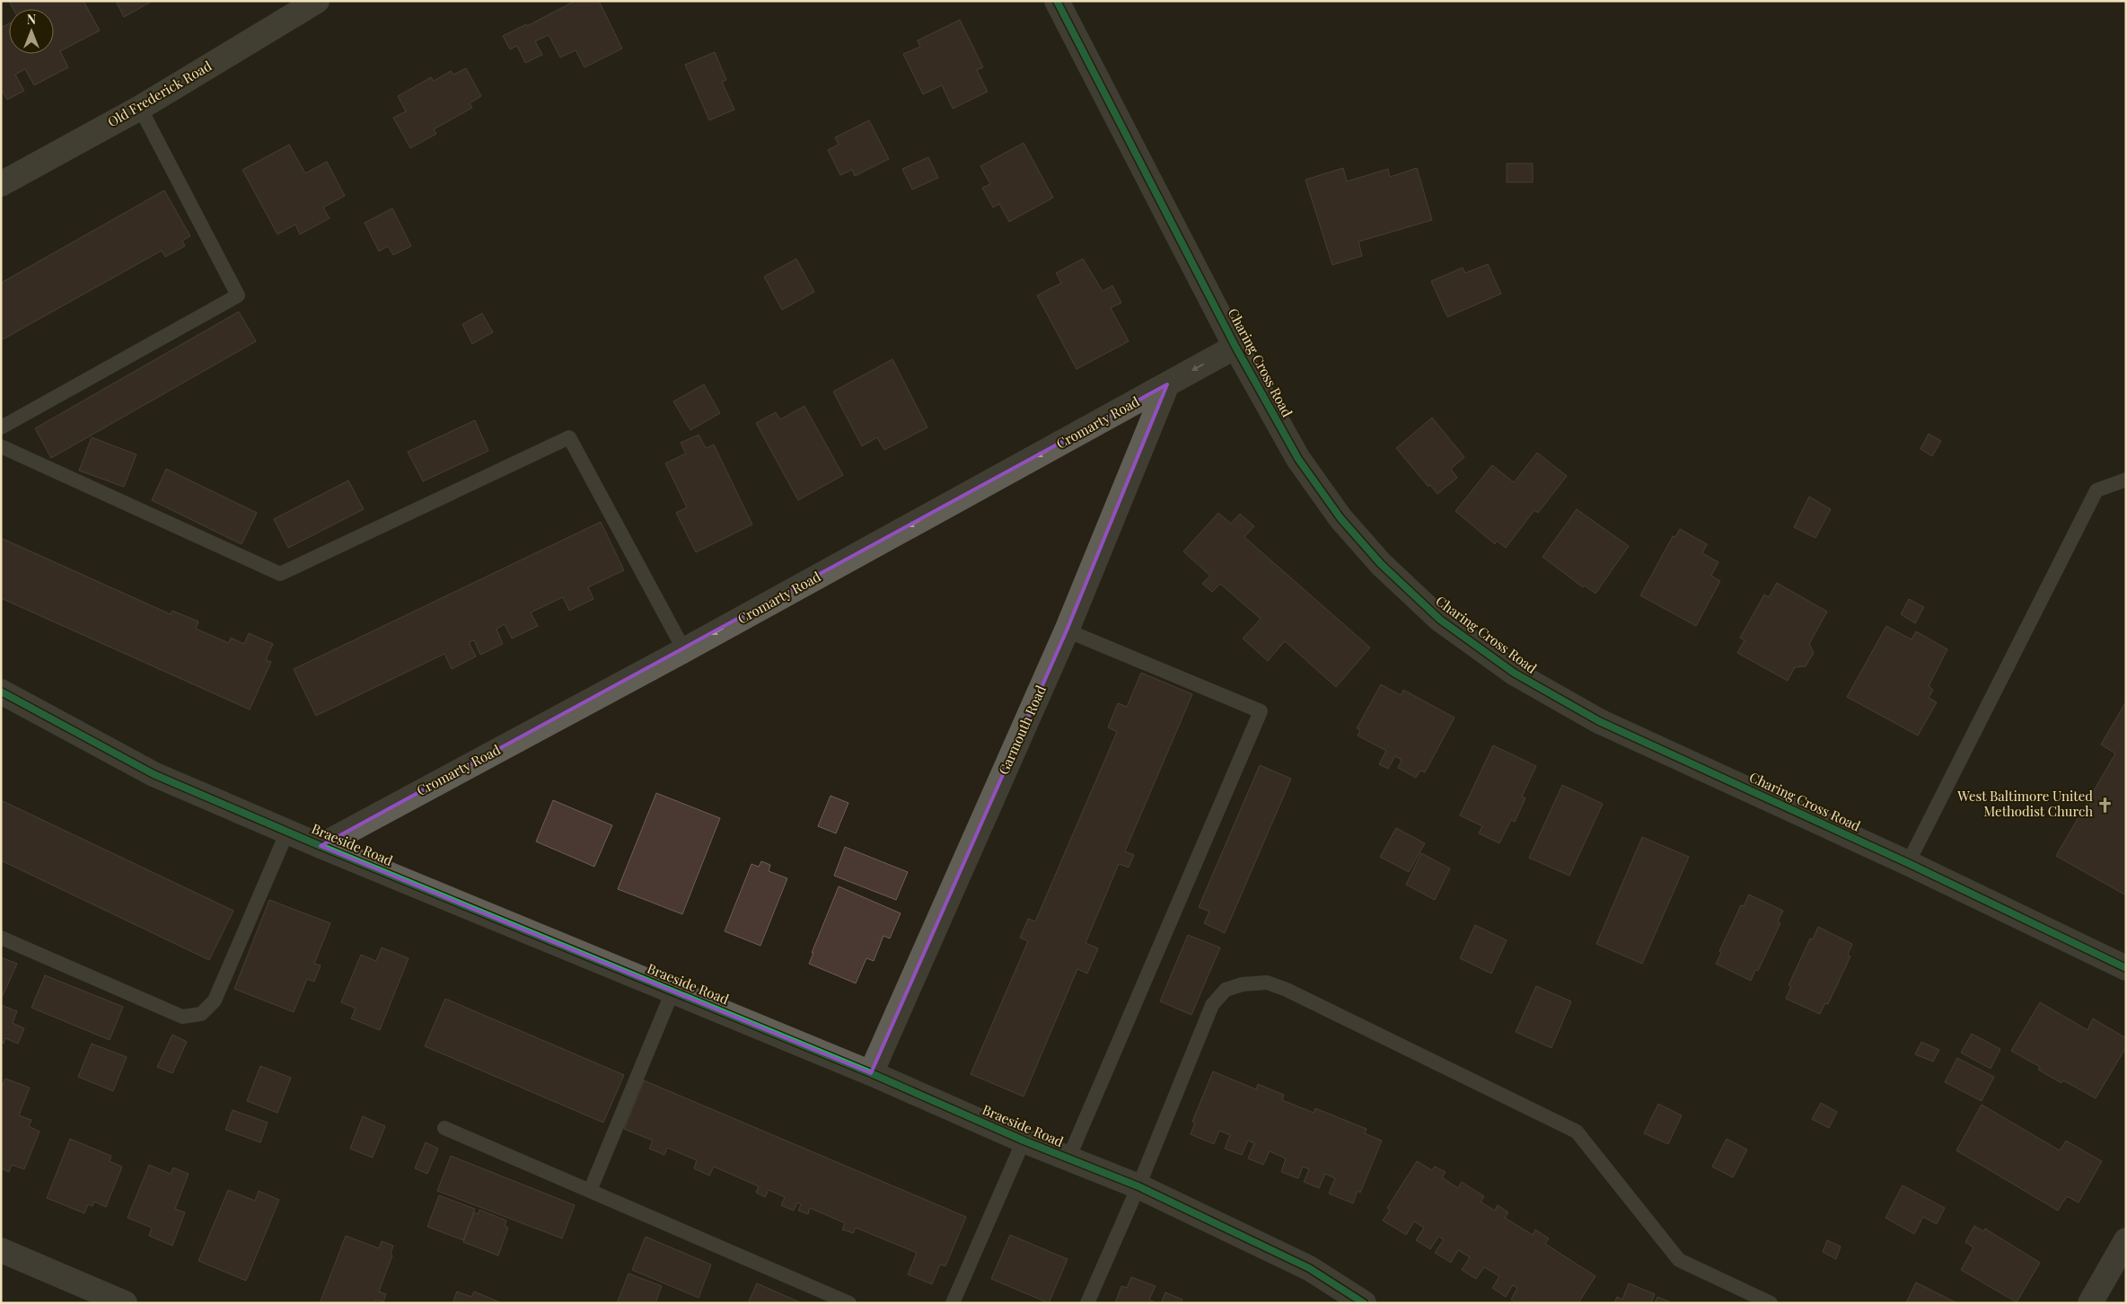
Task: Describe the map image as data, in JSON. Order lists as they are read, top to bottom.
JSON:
{
  "streets": {
    "street": [
      "Old Frederick Road",
      "Charing Cross Road",
      "Cromarty Road",
      "Garmouth Road",
      "Braeside Road"
    ]
  },
  "crossings": [
    ["Charing Cross Road", "Cromarty Road"],
    ["Cromarty Road", "Garmouth Road"],
    ["Cromarty Road", "Braeside Road"],
    ["Garmouth Road", "Braeside Road"]
  ],
  "one_way": ["Cromarty Road"],
  "places": {
    "church": ["West Baltimore United Methodist Church"]
  },
  "north": "top"
}
